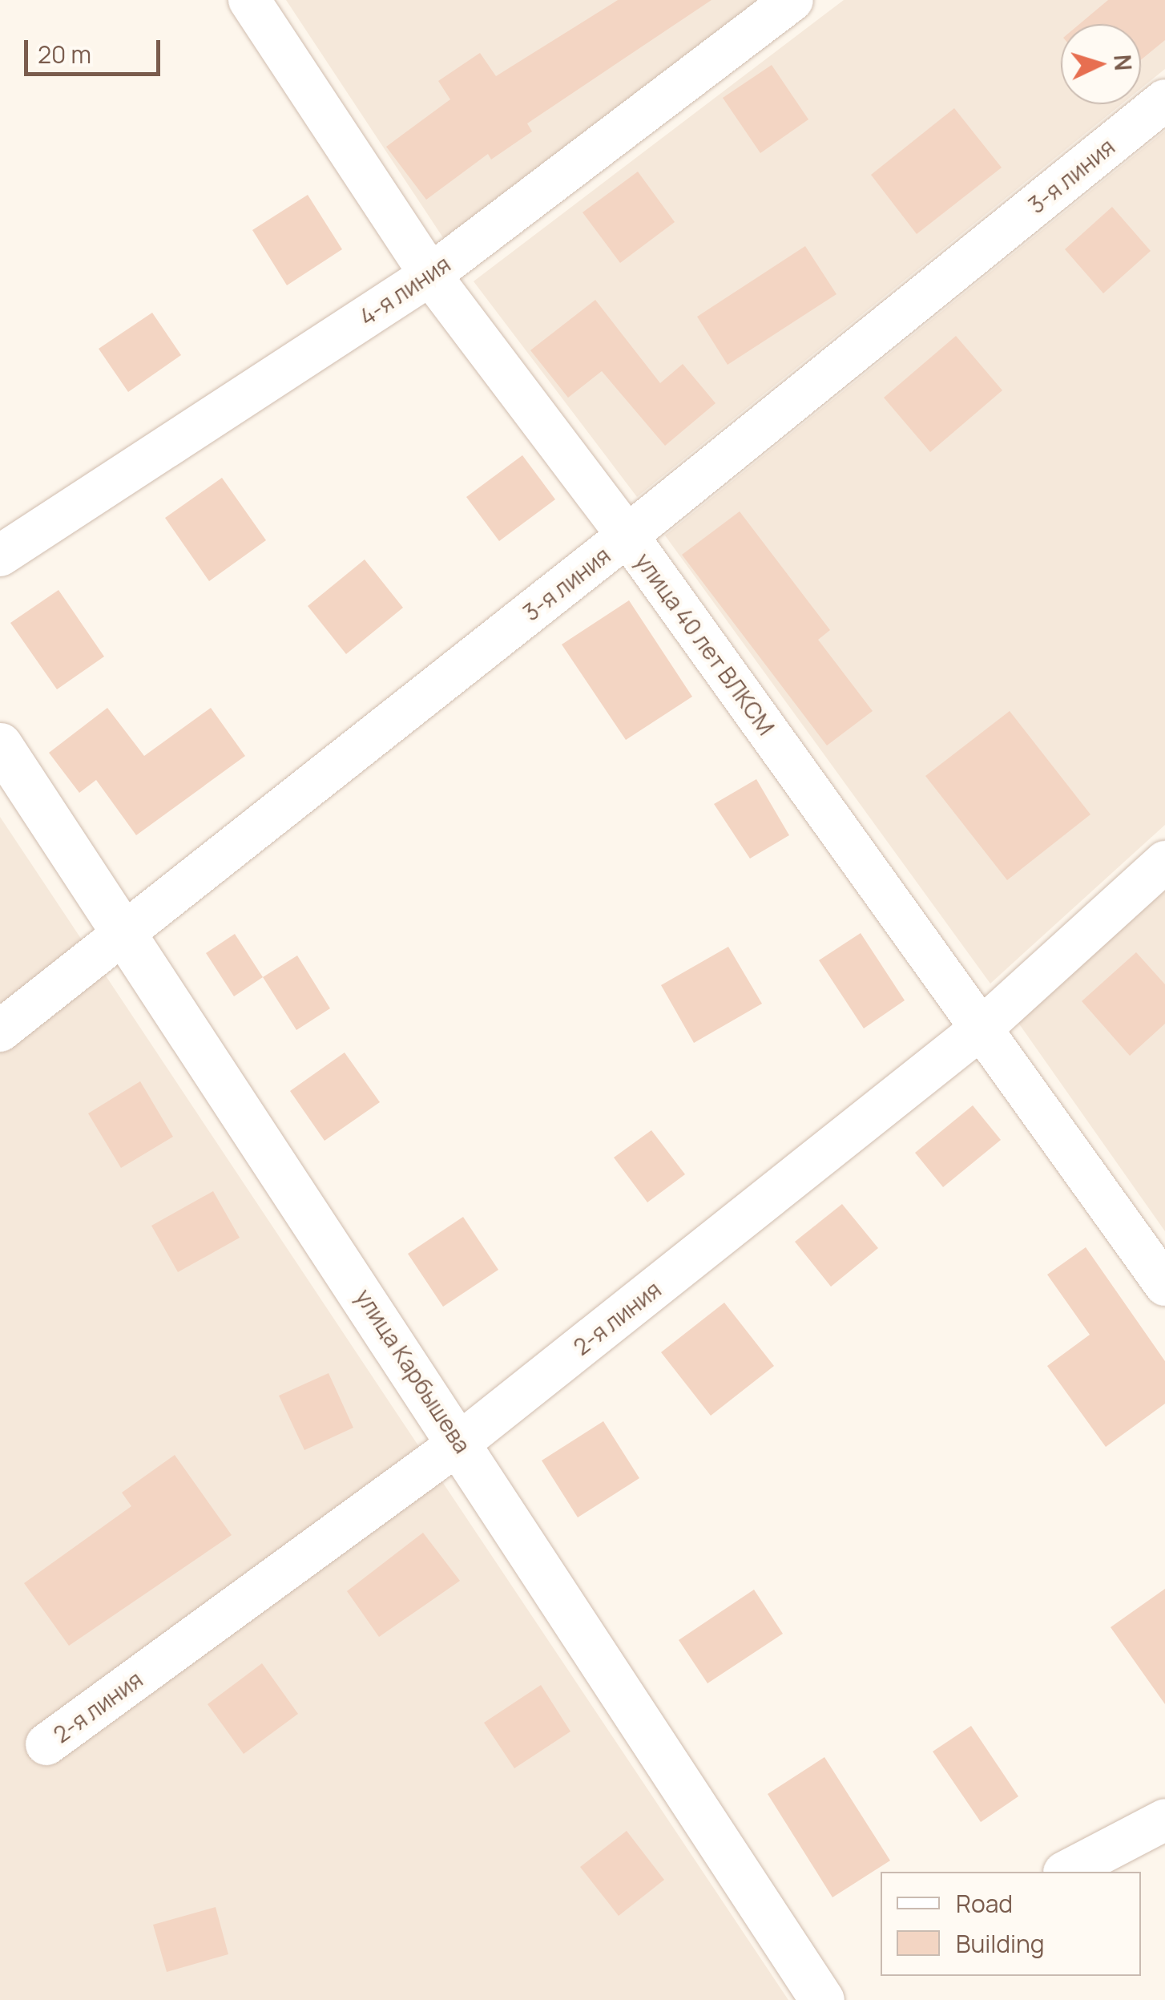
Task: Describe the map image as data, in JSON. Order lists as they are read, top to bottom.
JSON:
{
  "streets": {
    "street": [
      "3-я линия",
      "4-я линия",
      "улица 40 лет ВЛКСМ",
      "2-я линия",
      "улица Карбышева"
    ]
  },
  "crossings": [
    ["3-я линия", "улица 40 лет ВЛКСМ"],
    ["3-я линия", "улица Карбышева"],
    ["4-я линия", "улица 40 лет ВЛКСМ"],
    ["улица 40 лет ВЛКСМ", "2-я линия"],
    ["2-я линия", "улица Карбышева"]
  ],
  "legend": ["Road", "Building"],
  "scale_bar": "20 m",
  "north": "right"
}
